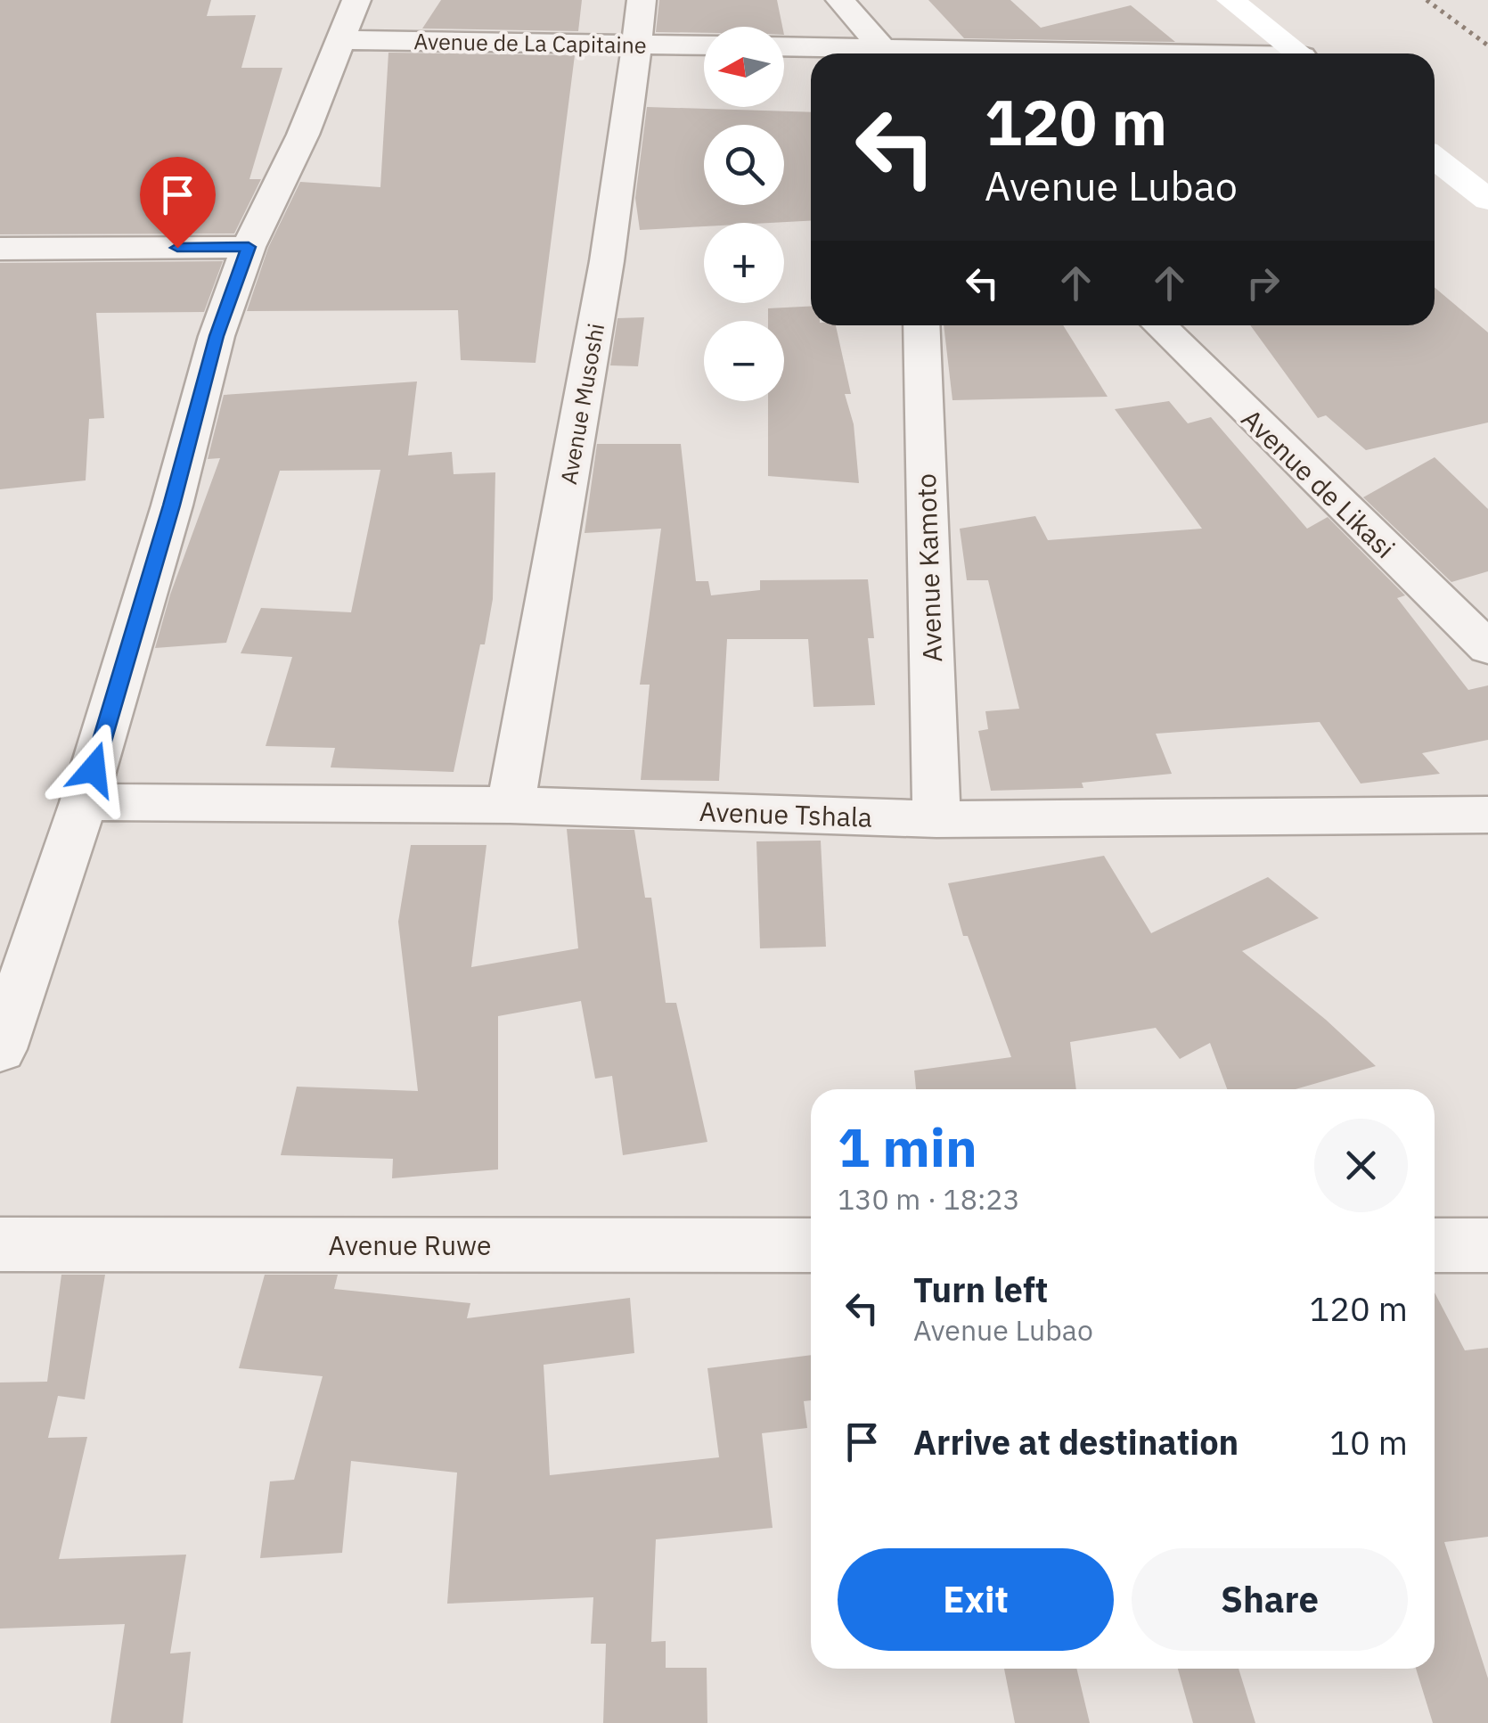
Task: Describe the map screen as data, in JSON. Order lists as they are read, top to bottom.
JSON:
{
  "streets": {
    "street": [
      "Avenue de La Capitaine",
      "Avenue Musoshi",
      "Avenue de Likasi",
      "Avenue Kamoto",
      "Avenue Tshala",
      "Avenue Ruwe"
    ]
  },
  "crossings": [
    ["Avenue de La Capitaine", "Avenue Musoshi"],
    ["Avenue Musoshi", "Avenue Tshala"],
    ["Avenue Kamoto", "Avenue Tshala"]
  ],
  "north": "left",
  "page": {
    "map_buttons": ["+", "−"],
    "turn": ["120 m", "Avenue Lubao"],
    "heading": ["1 min", "130 m · 18:23"],
    "list": [
      {
        "name": "Turn left",
        "note": "Avenue Lubao",
        "value": "120 m"
      },
      {
        "name": "Arrive at destination",
        "value": "10 m"
      }
    ],
    "buttons": ["Exit", "Share"]
  }
}
